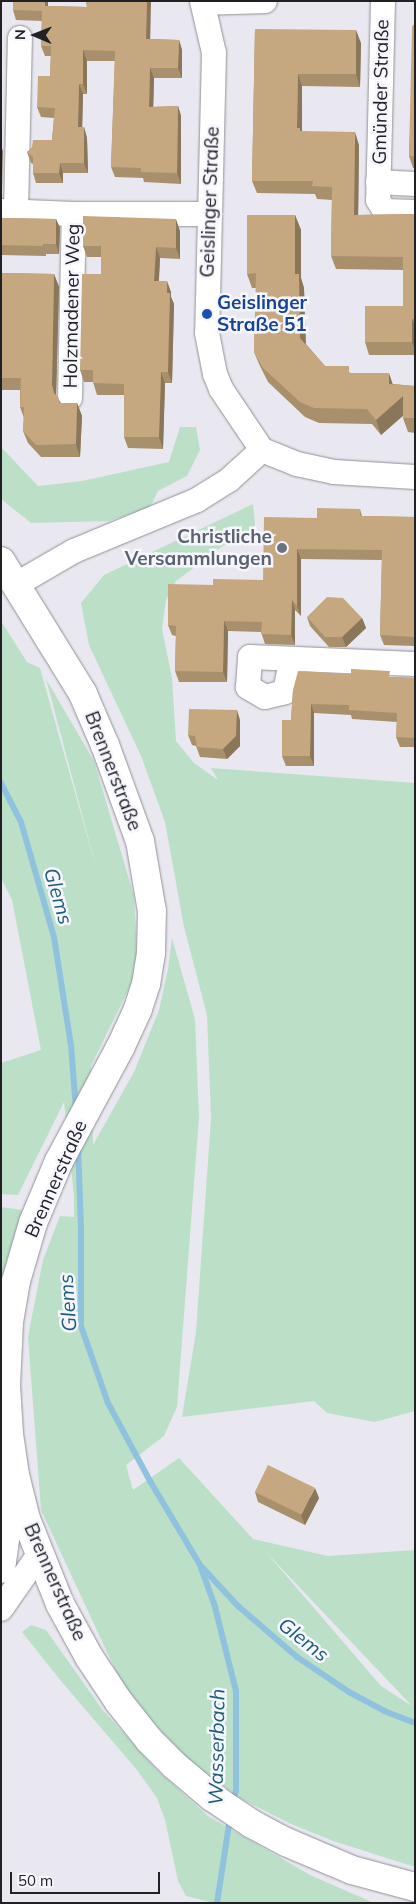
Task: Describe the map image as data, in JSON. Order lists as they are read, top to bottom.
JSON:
{
  "streets": {
    "main road": ["Brennerstraße"],
    "street": ["Gmünder Straße", "Geislinger Straße", "Holzmadener Weg"]
  },
  "water": ["Glems", "Wasserbach"],
  "places": ["Geislinger Straße 51", "Christliche Versammlungen"],
  "scale_bar": "50 m",
  "north": "left"
}
